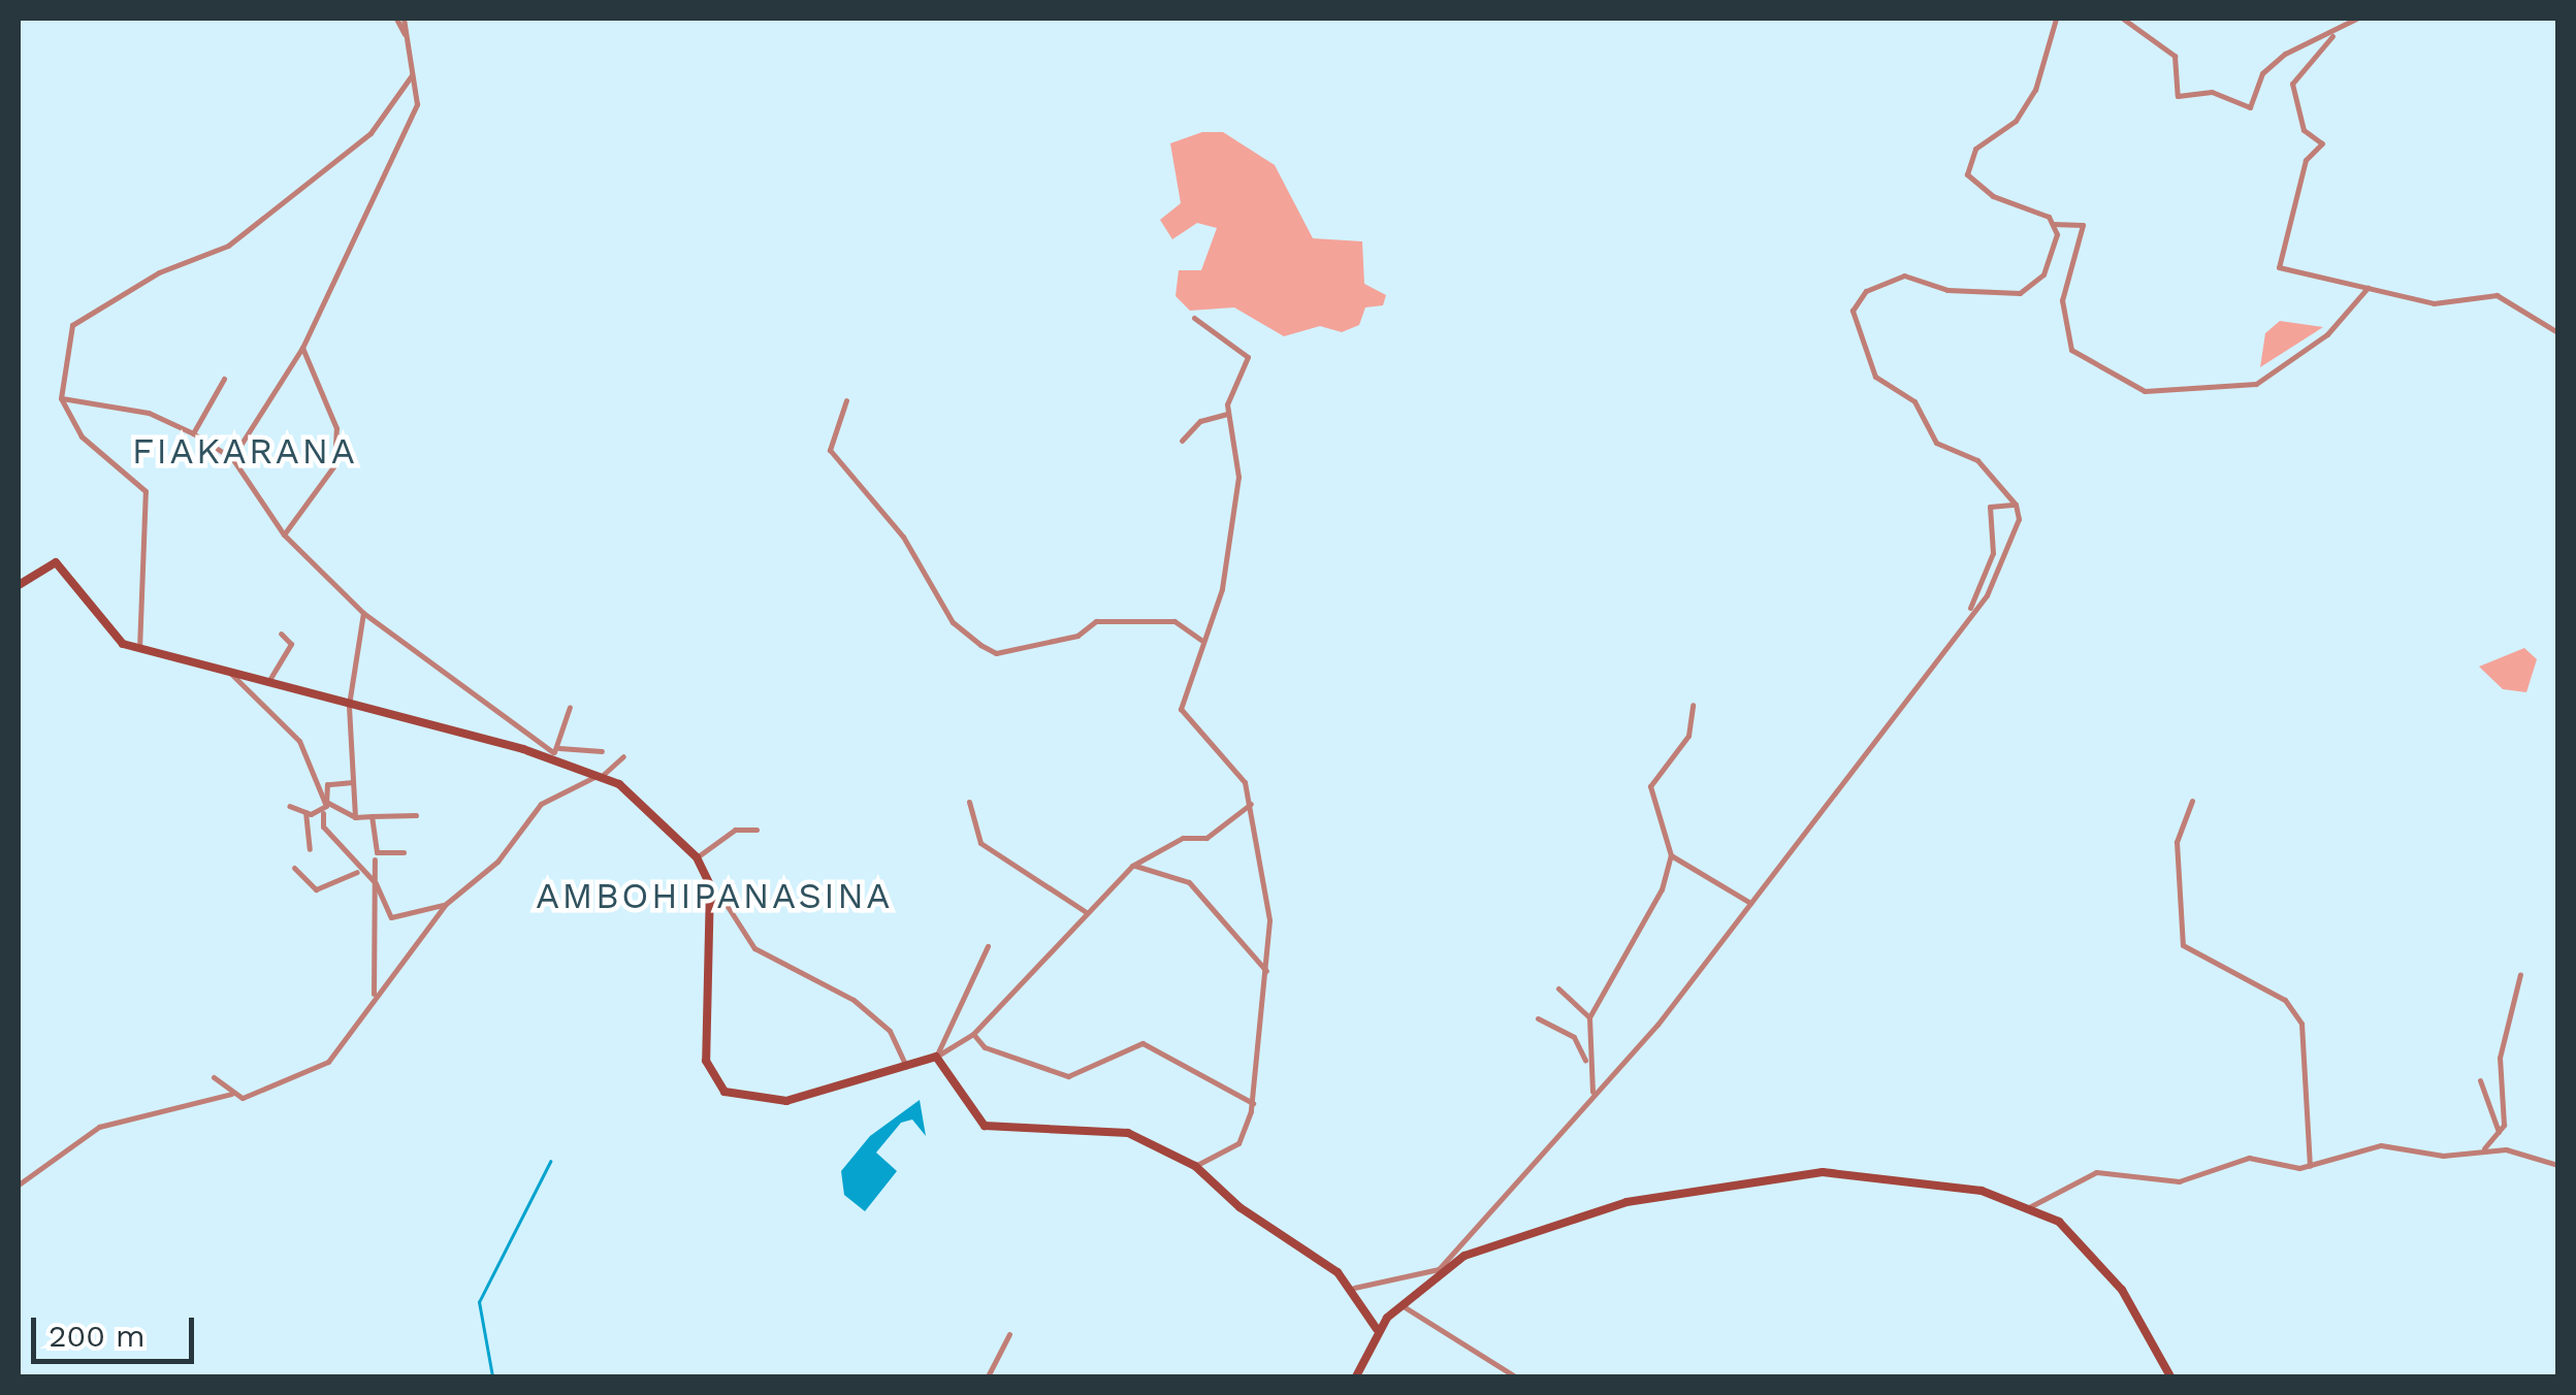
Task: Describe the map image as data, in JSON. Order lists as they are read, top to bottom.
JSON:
{
  "districts": ["FIAKARANA", "AMBOHIPANASINA"],
  "scale_bar": "200 m"
}
